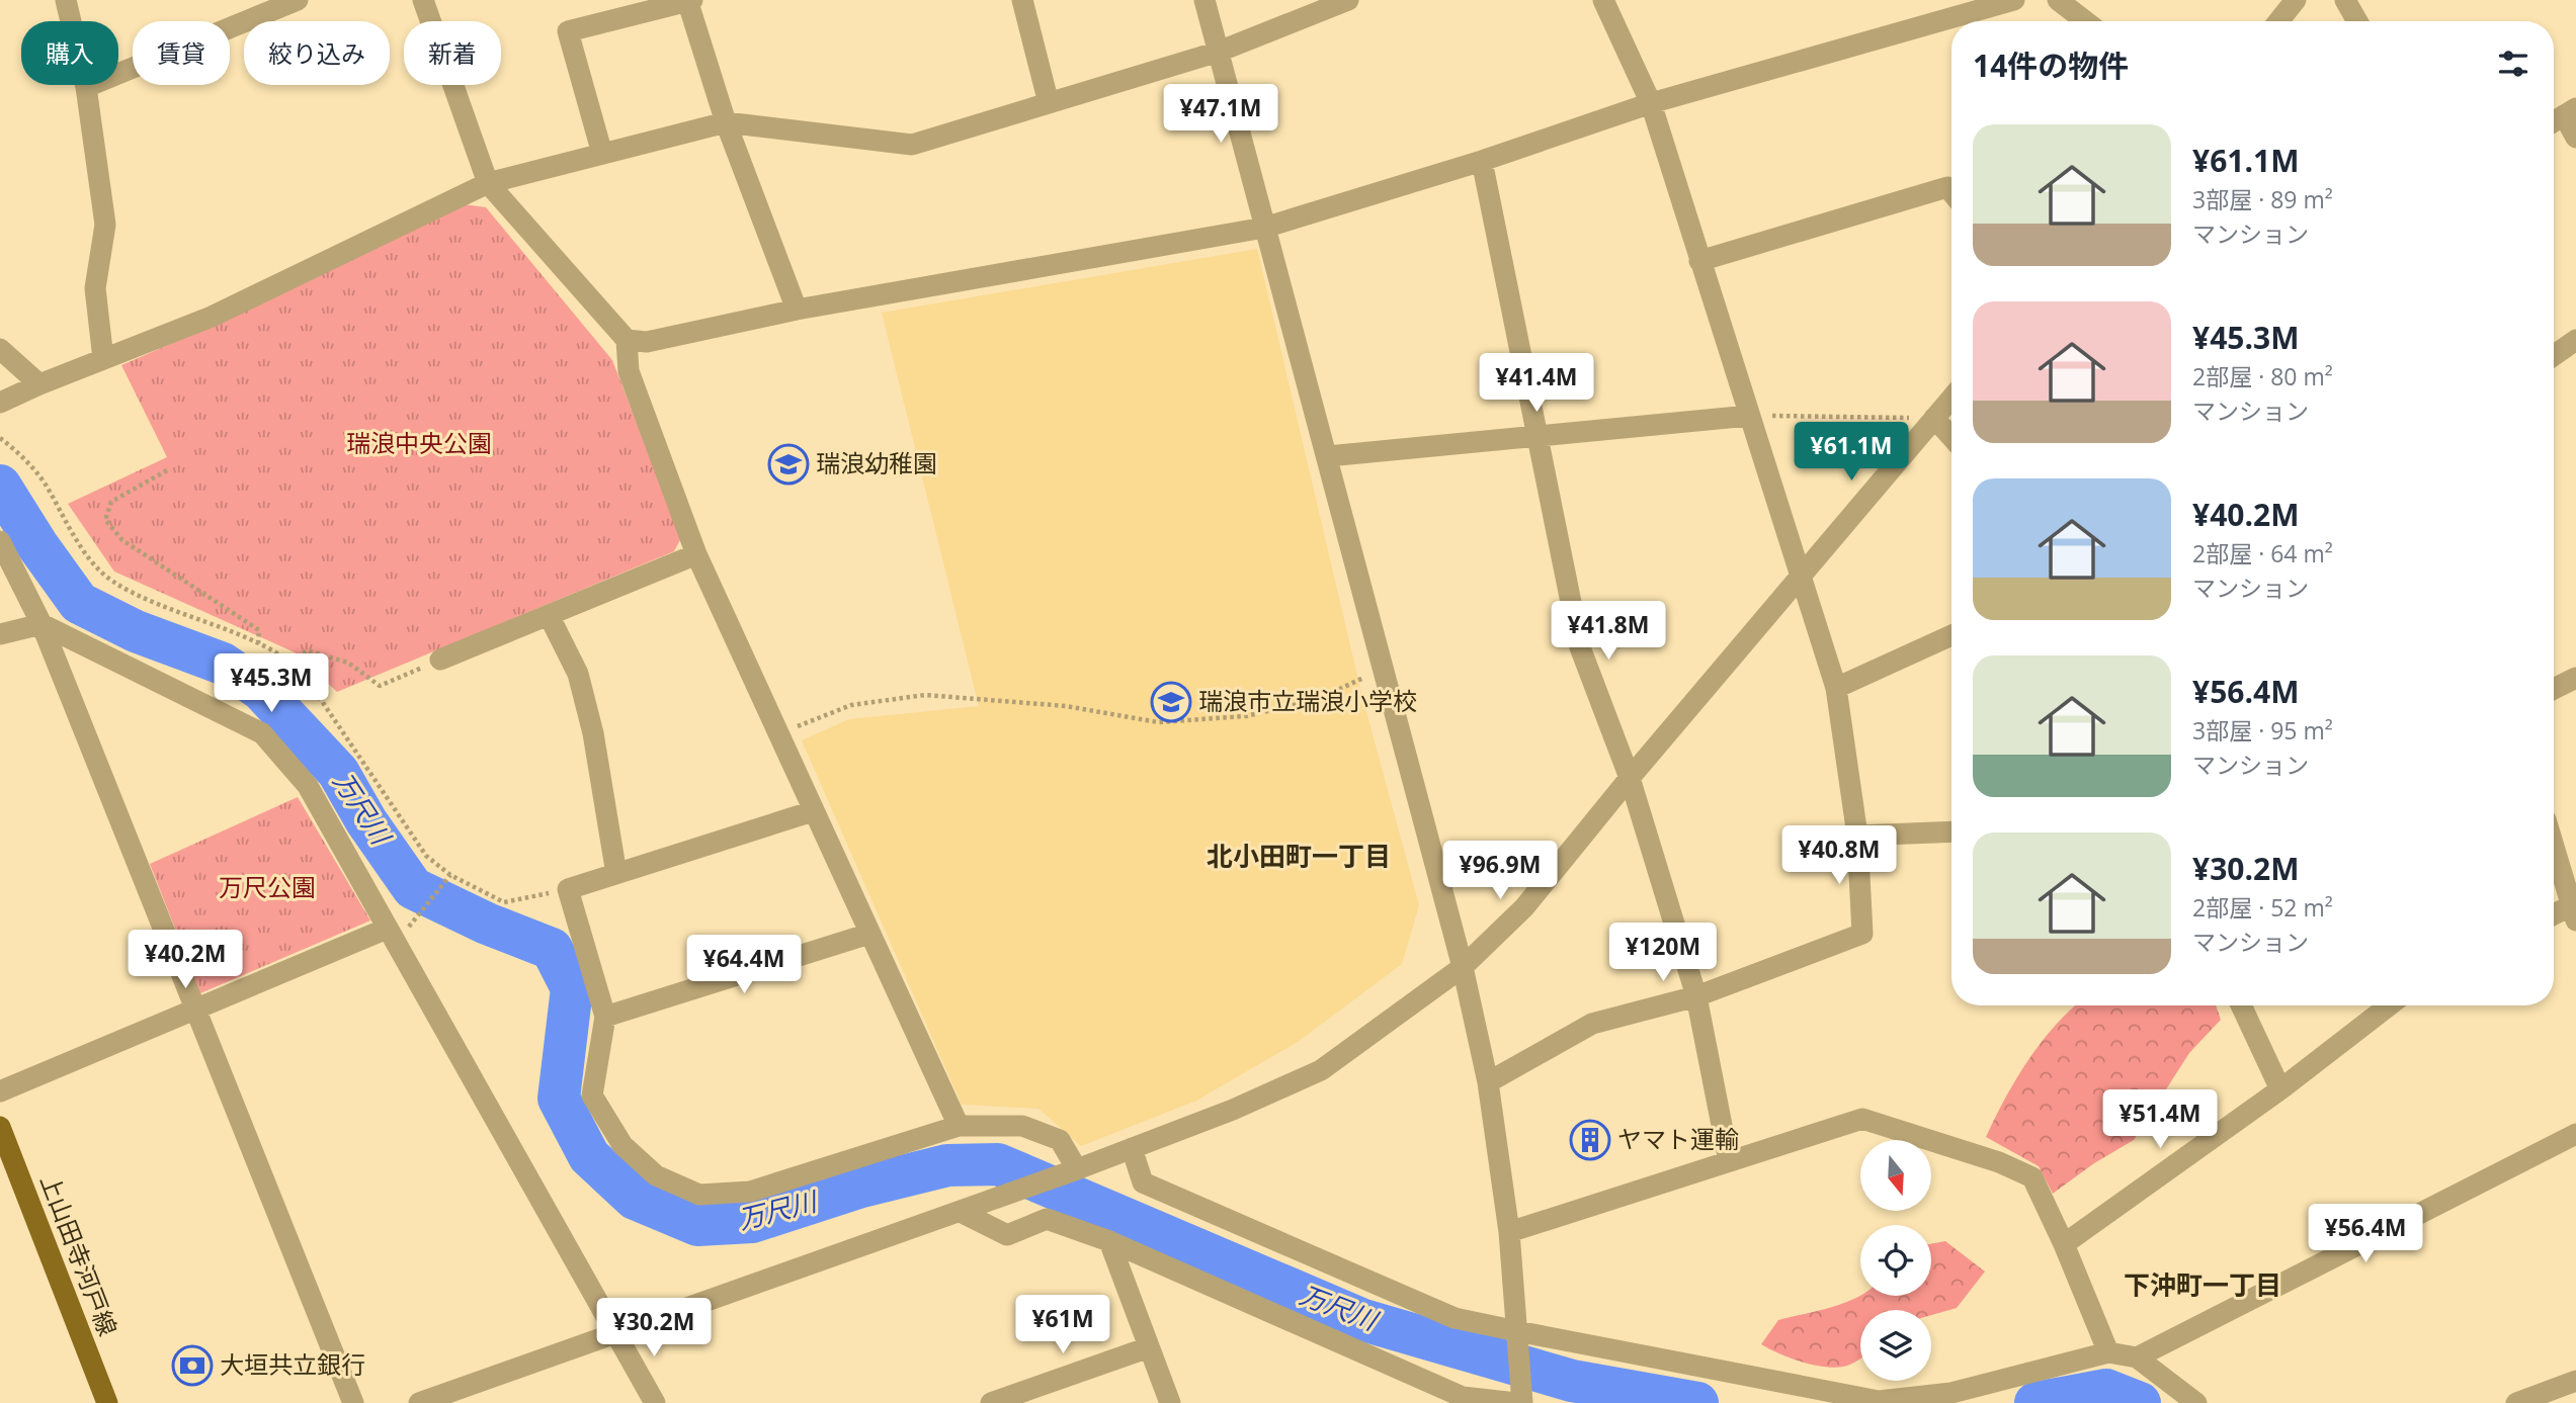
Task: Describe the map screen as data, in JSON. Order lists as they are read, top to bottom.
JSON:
{
  "streets": {
    "main road": ["上山田寺河戸線"]
  },
  "districts": ["北小田町一丁目", "下沖町一丁目"],
  "water": ["万尺川"],
  "parks": ["瑞浪中央公園", "万尺公園"],
  "places": {
    "school or university": ["瑞浪幼稚園", "瑞浪市立瑞浪小学校"],
    "building": ["ヤマト運輸"],
    "bank": ["大垣共立銀行"]
  },
  "north": "bottom",
  "page": {
    "chip": [
      "購入",
      "賃貸",
      "絞り込み",
      "新着"
    ],
    "heading": "14件の物件",
    "price": [
      "¥47.1M",
      "¥41.4M",
      "¥61.1M",
      "¥41.8M",
      "¥45.3M",
      "¥40.8M",
      "¥96.9M",
      "¥120M",
      "¥40.2M",
      "¥64.4M",
      "¥51.4M",
      "¥56.4M",
      "¥61M",
      "¥30.2M"
    ],
    "list": [
      {
        "name": "¥61.1M",
        "note": "3部屋 · 89 m² · マンション"
      },
      {
        "name": "¥45.3M",
        "note": "2部屋 · 80 m² · マンション"
      },
      {
        "name": "¥40.2M",
        "note": "2部屋 · 64 m² · マンション"
      },
      {
        "name": "¥56.4M",
        "note": "3部屋 · 95 m² · マンション"
      },
      {
        "name": "¥30.2M",
        "note": "2部屋 · 52 m² · マンション"
      }
    ]
  }
}
